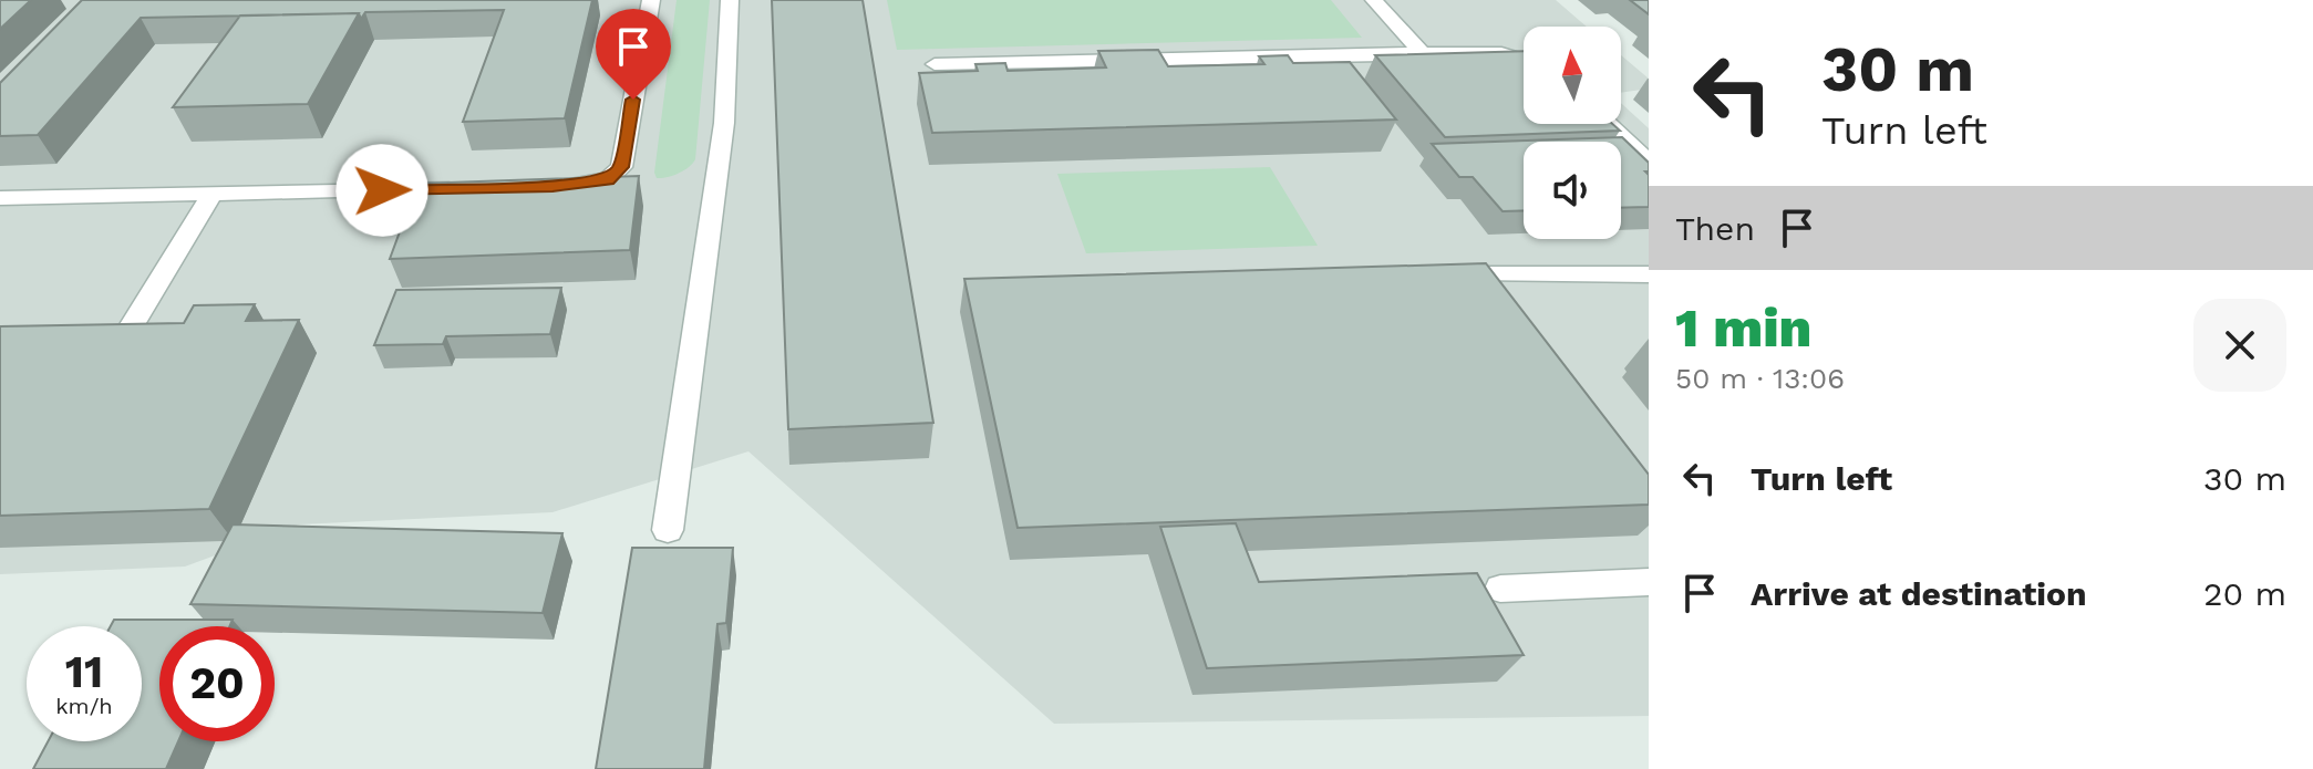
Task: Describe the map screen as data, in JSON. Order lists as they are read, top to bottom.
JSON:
{
  "north": "top",
  "page": {
    "turn": ["30 m", "Turn left"],
    "then": "Then",
    "heading": ["1 min", "50 m · 13:06"],
    "list": [
      {
        "name": "Turn left",
        "value": "30 m"
      },
      {
        "name": "Arrive at destination",
        "value": "20 m"
      }
    ],
    "speed": "11 km/h",
    "limit": "20"
  }
}
